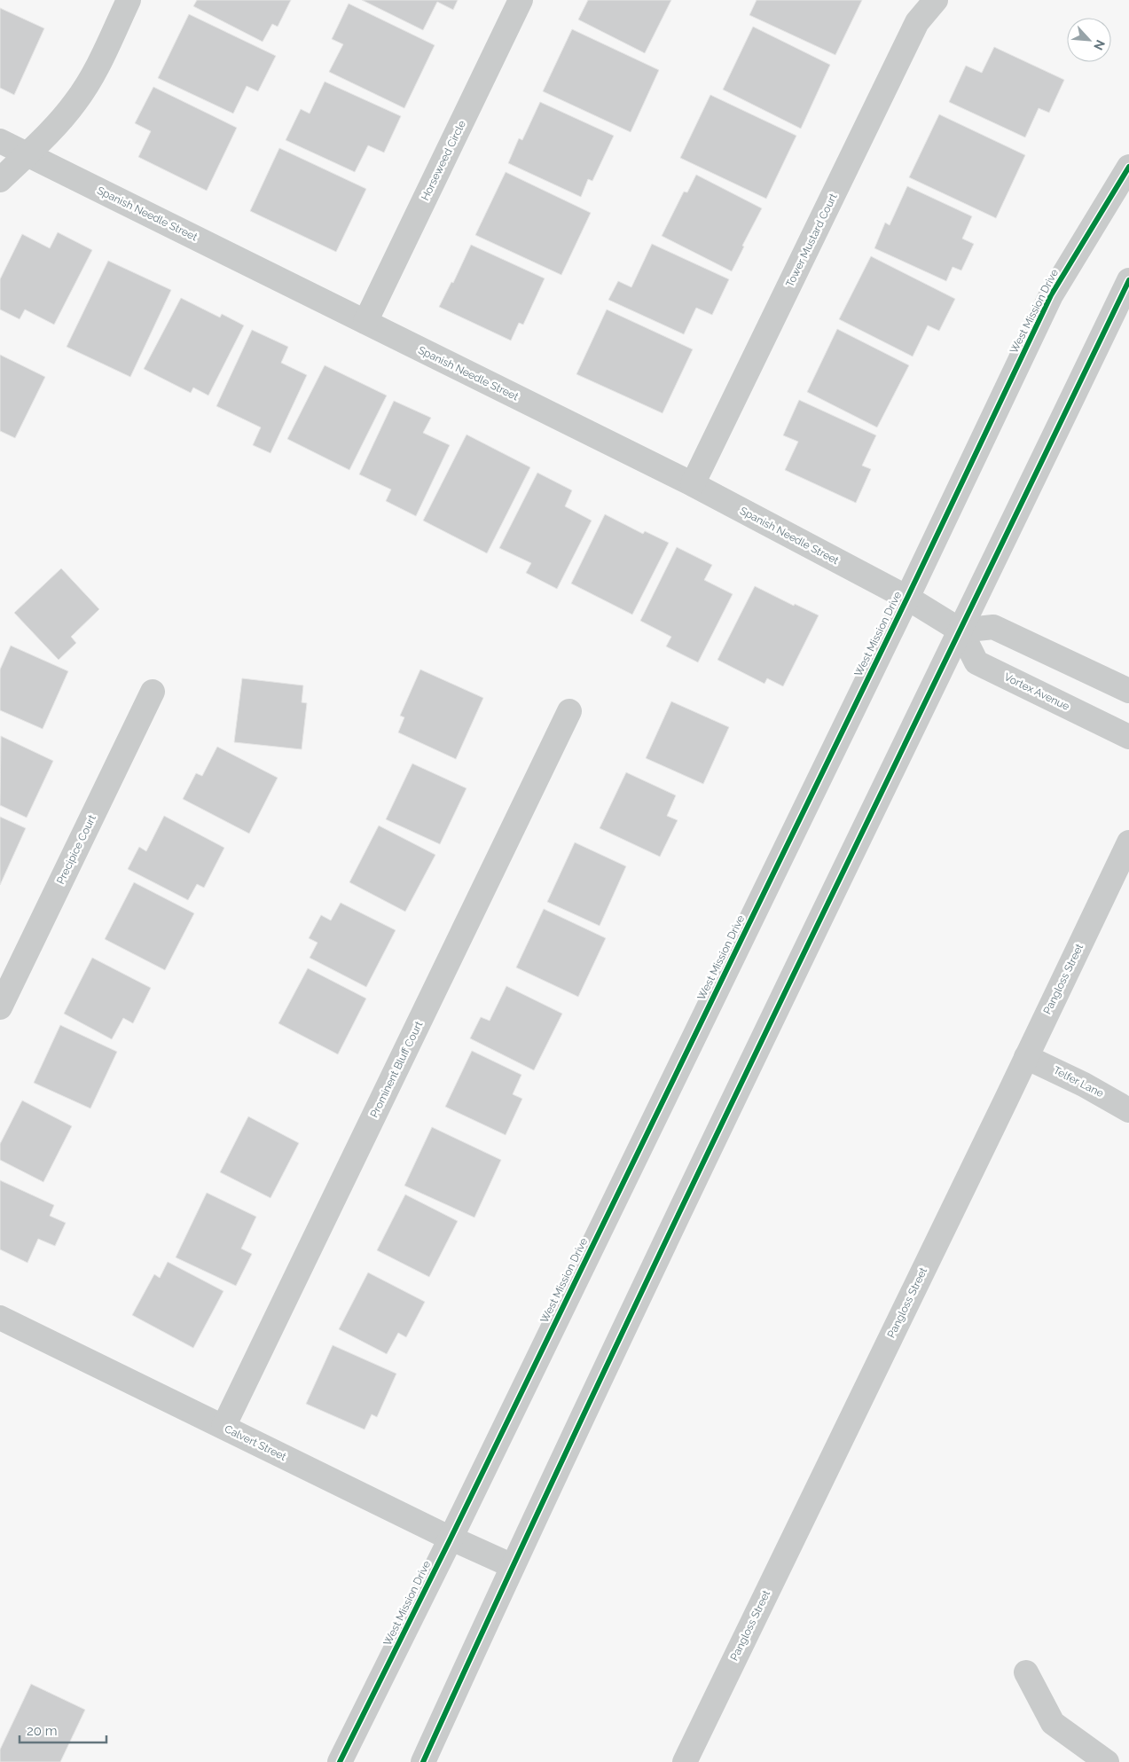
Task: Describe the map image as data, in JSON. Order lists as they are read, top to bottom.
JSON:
{
  "streets": {
    "street": [
      "Horseweed Circle",
      "Spanish Needle Street",
      "Tower Mustard Court",
      "West Mission Drive",
      "Vortex Avenue",
      "Precipice Court",
      "Pangloss Street",
      "Prominent Bluff Court",
      "Telfer Lane",
      "Calvert Street"
    ]
  },
  "crossings": [
    ["Horseweed Circle", "Spanish Needle Street"],
    ["Spanish Needle Street", "Tower Mustard Court"],
    ["Spanish Needle Street", "West Mission Drive"],
    ["Spanish Needle Street", "Vortex Avenue"],
    ["West Mission Drive", "Calvert Street"],
    ["Pangloss Street", "Telfer Lane"],
    ["Prominent Bluff Court", "Calvert Street"]
  ],
  "scale_bar": "20 m",
  "north": "bottom right"
}
